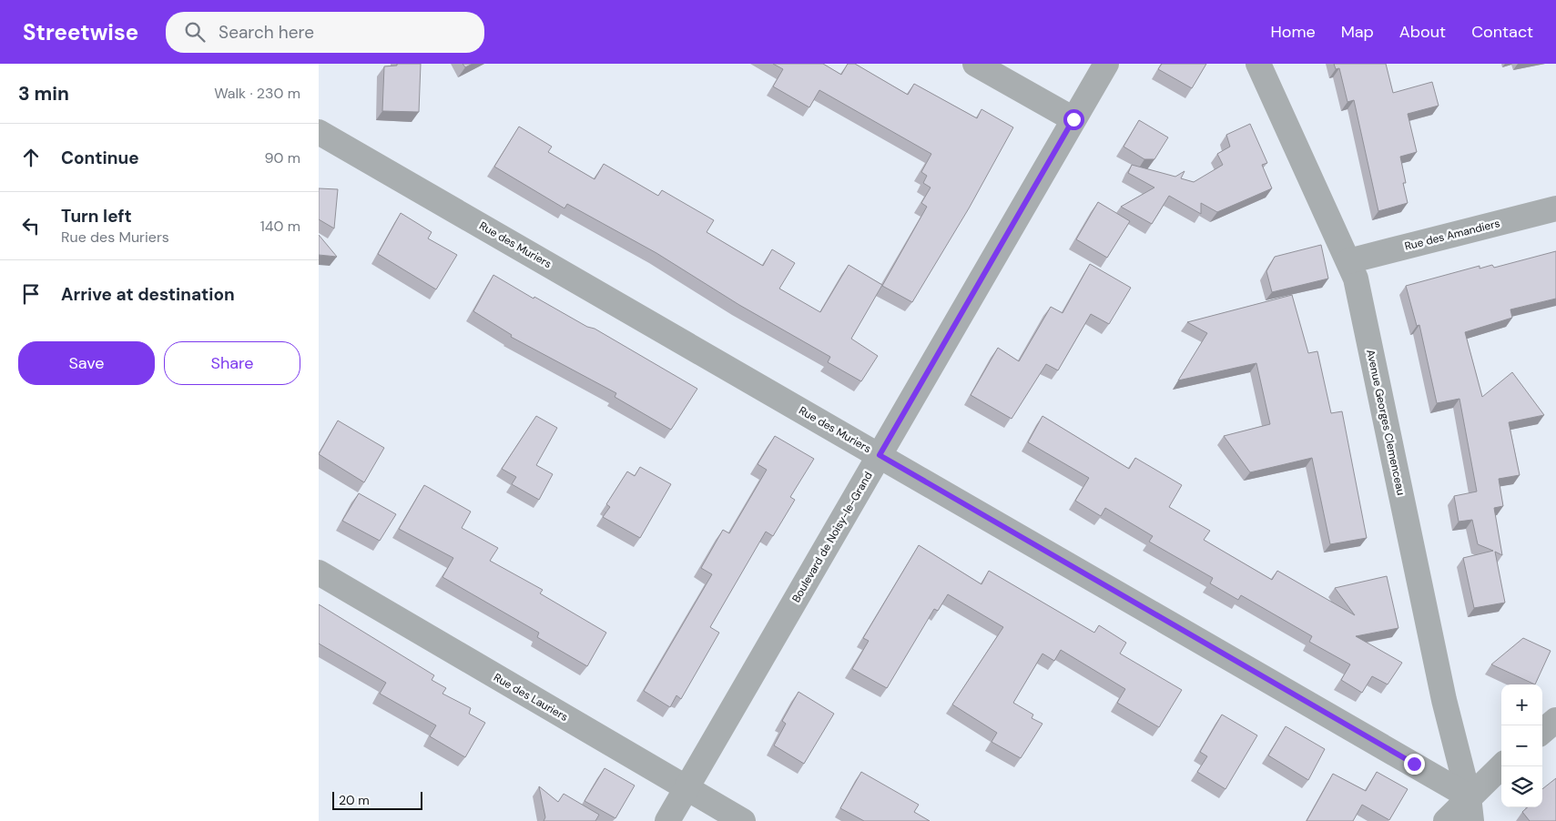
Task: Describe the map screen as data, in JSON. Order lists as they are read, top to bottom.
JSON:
{
  "streets": {
    "street": [
      "Rue des Amandiers",
      "Rue des Muriers",
      "Avenue Georges Clemenceau",
      "Boulevard de Noisy-le-Grand",
      "Rue des Lauriers"
    ]
  },
  "crossings": [
    ["Rue des Amandiers", "Avenue Georges Clemenceau"],
    ["Rue des Muriers", "Avenue Georges Clemenceau"],
    ["Rue des Muriers", "Boulevard de Noisy-le-Grand"],
    ["Boulevard de Noisy-le-Grand", "Rue des Lauriers"]
  ],
  "scale_bar": "20 m",
  "page": {
    "header": "Streetwise",
    "search": "Search here",
    "nav": [
      "Home",
      "Map",
      "About",
      "Contact"
    ],
    "heading": ["3 min", "Walk · 230 m"],
    "list": [
      ["Continue", "90 m"],
      ["Turn left", "Rue des Muriers", "140 m"],
      "Arrive at destination"
    ],
    "buttons": ["Save", "Share"],
    "map_buttons": ["+", "−"],
    "scale": "20 m"
  }
}
